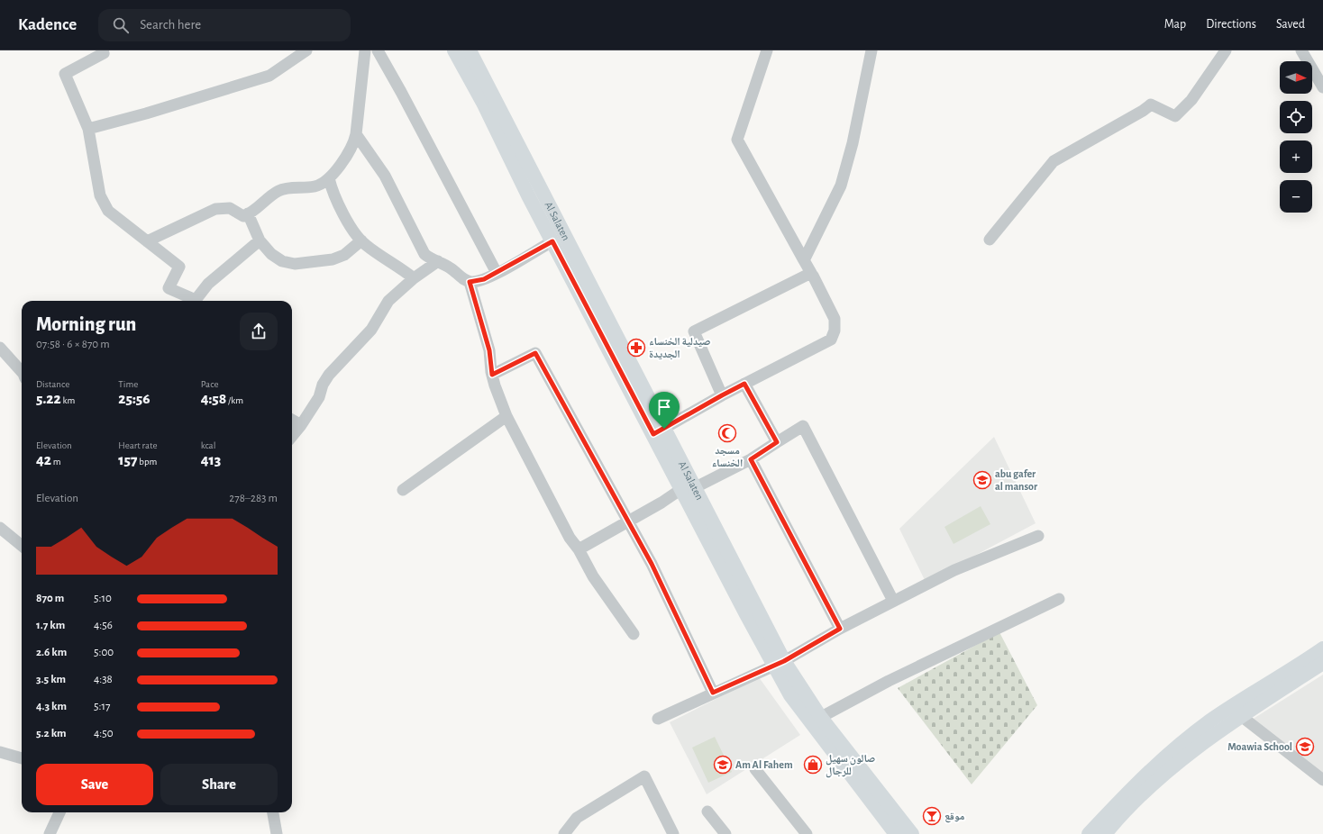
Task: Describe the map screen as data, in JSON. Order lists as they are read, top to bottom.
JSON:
{
  "streets": {
    "main road": ["Al Salaten"]
  },
  "places": {
    "pharmacy": ["صيدلية الخنساء الجديدة"],
    "mosque": ["مسجد الخنساء"],
    "school or university": ["abu gafer al mansor", "Moawia School", "Am Al Fahem"],
    "shop": ["صالون سهيل للرجال"],
    "bar": ["موقع"]
  },
  "north": "right",
  "page": {
    "header": "Kadence",
    "search": "Search here",
    "nav": ["Map", "Directions", "Saved"],
    "map_buttons": ["+", "−"],
    "heading": ["Morning run", "07:58 · 6 × 870 m"],
    "stats": [
      ["Distance", "5.22 km"],
      ["Time", "25:56"],
      ["Pace", "4:58 /km"],
      ["Elevation", "42 m"],
      ["Heart rate", "157 bpm"],
      ["kcal", "413"]
    ],
    "chart": ["Elevation", "278–283 m"],
    "list": [
      {
        "name": "870 m",
        "note": "5:10"
      },
      {
        "name": "1.7 km",
        "note": "4:56"
      },
      {
        "name": "2.6 km",
        "note": "5:00"
      },
      {
        "name": "3.5 km",
        "note": "4:38"
      },
      {
        "name": "4.3 km",
        "note": "5:17"
      },
      {
        "name": "5.2 km",
        "note": "4:50"
      }
    ],
    "buttons": ["Save", "Share"]
  }
}
